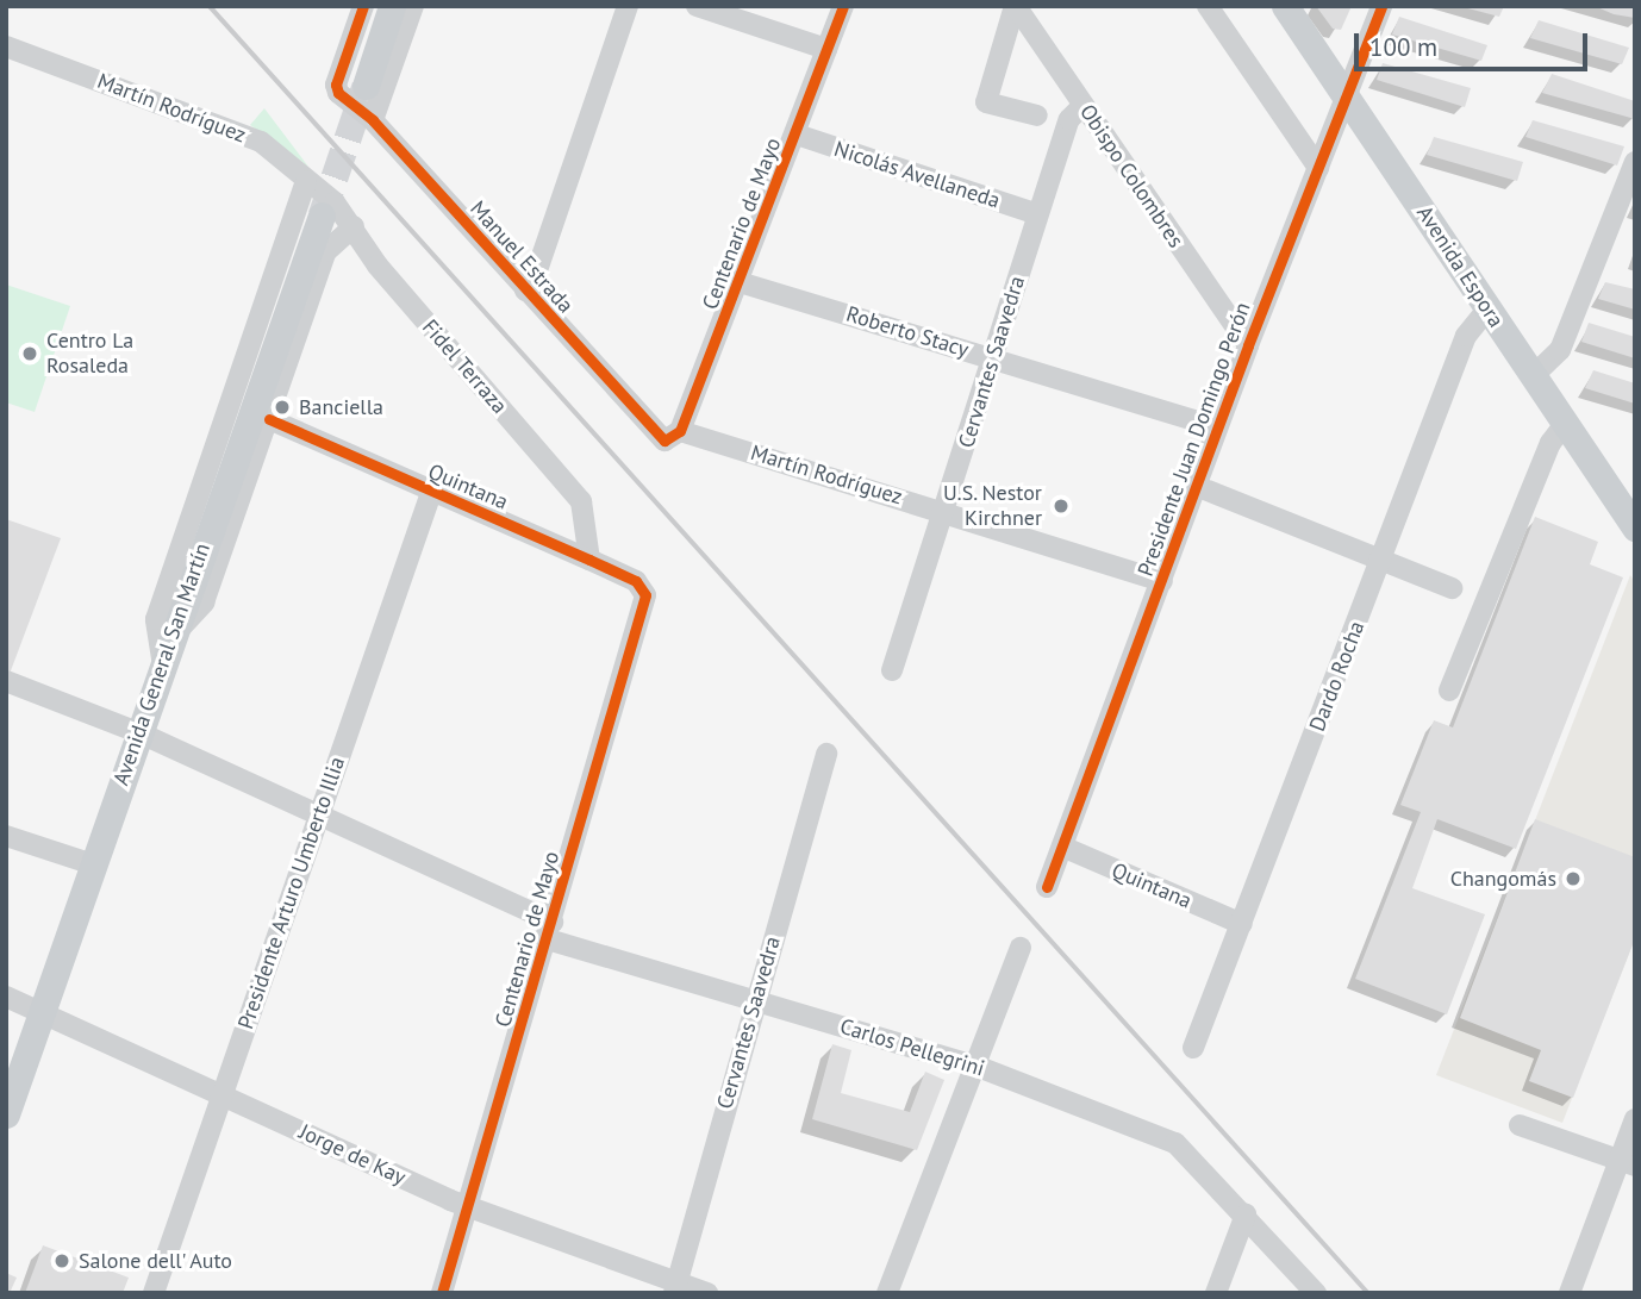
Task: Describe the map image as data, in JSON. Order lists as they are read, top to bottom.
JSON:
{
  "streets": {
    "main road": ["Avenida Espora", "Avenida General San Martín"],
    "street": [
      "Martín Rodríguez",
      "Nicolás Avellaneda",
      "Obispo Colombres",
      "Centenario de Mayo",
      "Manuel Estrada",
      "Roberto Stacy",
      "Cervantes Saavedra",
      "Fidel Terraza",
      "Presidente Juan Domingo Perón",
      "Quintana",
      "Dardo Rocha",
      "Presidente Arturo Umberto Illia",
      "Carlos Pellegrini",
      "Jorge de Kay"
    ]
  },
  "crossings": [
    ["Martín Rodríguez", "Centenario de Mayo"],
    ["Martín Rodríguez", "Manuel Estrada"],
    ["Martín Rodríguez", "Cervantes Saavedra"],
    ["Martín Rodríguez", "Fidel Terraza"],
    ["Martín Rodríguez", "Presidente Juan Domingo Perón"],
    ["Martín Rodríguez", "Avenida General San Martín"],
    ["Nicolás Avellaneda", "Centenario de Mayo"],
    ["Nicolás Avellaneda", "Cervantes Saavedra"],
    ["Obispo Colombres", "Cervantes Saavedra"],
    ["Obispo Colombres", "Presidente Juan Domingo Perón"],
    ["Centenario de Mayo", "Manuel Estrada"],
    ["Centenario de Mayo", "Roberto Stacy"],
    ["Centenario de Mayo", "Quintana"],
    ["Centenario de Mayo", "Carlos Pellegrini"],
    ["Centenario de Mayo", "Jorge de Kay"],
    ["Avenida Espora", "Presidente Juan Domingo Perón"],
    ["Avenida Espora", "Dardo Rocha"],
    ["Roberto Stacy", "Cervantes Saavedra"],
    ["Roberto Stacy", "Presidente Juan Domingo Perón"],
    ["Cervantes Saavedra", "Carlos Pellegrini"],
    ["Cervantes Saavedra", "Jorge de Kay"],
    ["Fidel Terraza", "Quintana"],
    ["Fidel Terraza", "Avenida General San Martín"],
    ["Presidente Juan Domingo Perón", "Quintana"],
    ["Quintana", "Dardo Rocha"],
    ["Quintana", "Presidente Arturo Umberto Illia"],
    ["Avenida General San Martín", "Carlos Pellegrini"],
    ["Avenida General San Martín", "Jorge de Kay"],
    ["Presidente Arturo Umberto Illia", "Carlos Pellegrini"],
    ["Presidente Arturo Umberto Illia", "Jorge de Kay"]
  ],
  "places": [
    "Centro La Rosaleda",
    "Banciella",
    "U.S. Nestor Kirchner",
    "Changomás",
    "Salone dell' Auto"
  ],
  "scale_bar": "100 m"
}
